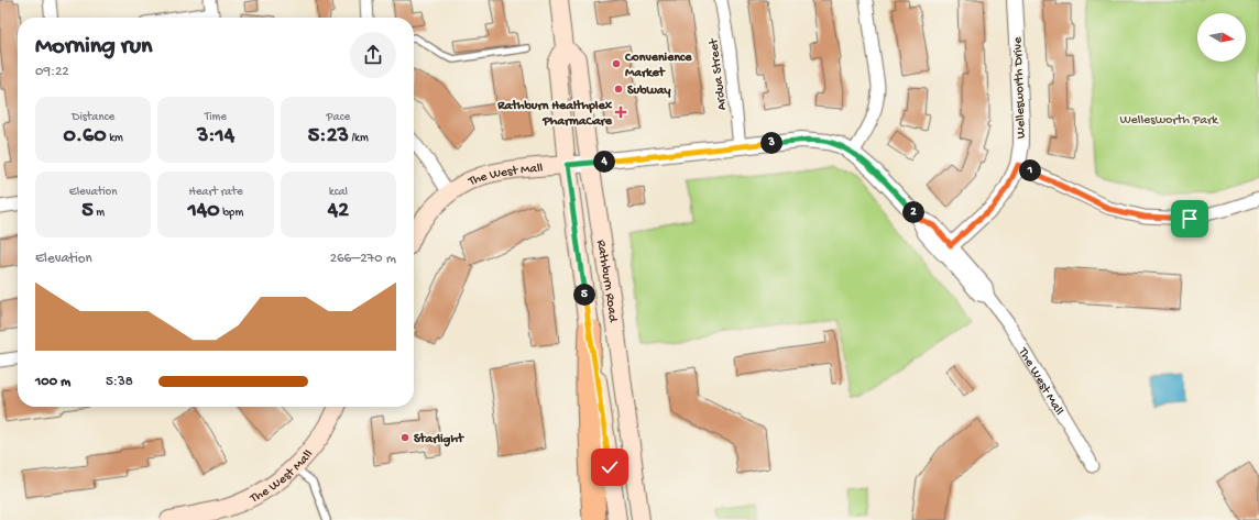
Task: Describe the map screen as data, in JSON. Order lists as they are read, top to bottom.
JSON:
{
  "streets": {
    "main road": ["The West Mall", "Rathburn Road"],
    "street": ["Ardua Street", "Wellesworth Drive"]
  },
  "crossings": [
    ["Ardua Street", "The West Mall"],
    ["Wellesworth Drive", "The West Mall"],
    ["The West Mall", "Rathburn Road"]
  ],
  "parks": ["Wellesworth Park"],
  "places": {
    "other": ["Convenience Market", "Subway", "Starlight"],
    "health": ["Rathburn Healthplex PharmaCare"]
  },
  "north": "right",
  "page": {
    "heading": ["Morning run", "09:22"],
    "stats": [
      ["Distance", "0.60 km"],
      ["Time", "3:14"],
      ["Pace", "5:23 /km"],
      ["Elevation", "5 m"],
      ["Heart rate", "140 bpm"],
      ["kcal", "42"]
    ],
    "pins": [
      "3",
      "4",
      "1",
      "2",
      "5"
    ],
    "chart": ["Elevation", "266–270 m"],
    "list": [
      {
        "name": "100 m",
        "note": "5:38"
      }
    ]
  }
}
